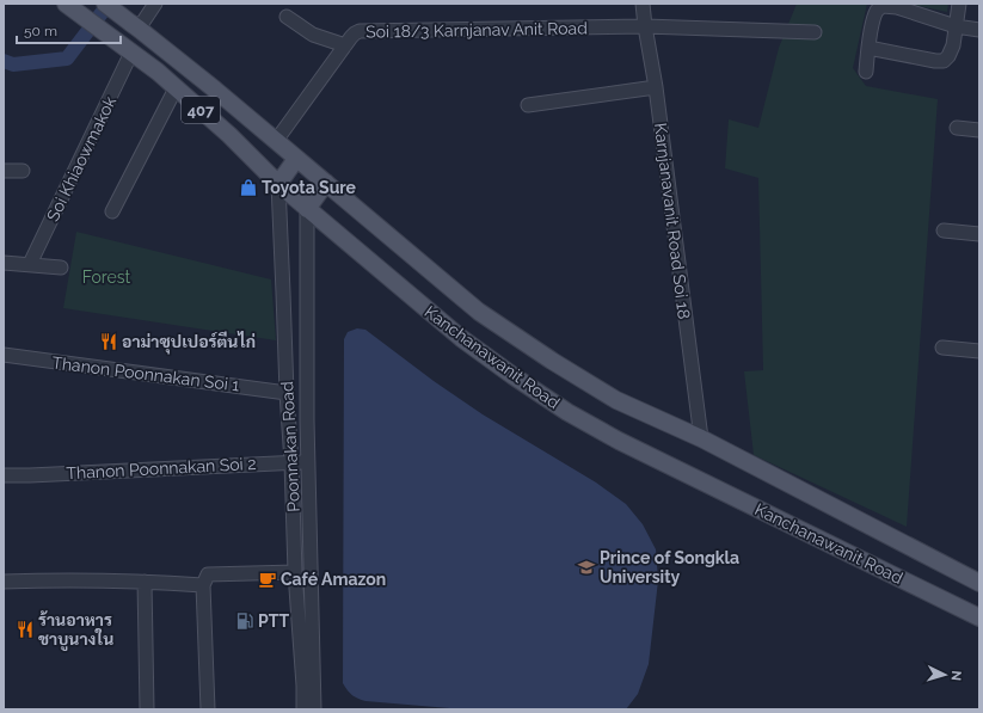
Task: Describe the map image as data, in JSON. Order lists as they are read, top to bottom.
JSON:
{
  "streets": {
    "main road": ["407", "Kanchanawanit Road"],
    "street": [
      "Soi 18/3 Karnjanav Anit Road",
      "Soi Khiaowmakok",
      "Karnjanavanit Road Soi 18",
      "Thanon Poonnakan Soi 1",
      "Poonnakan Road",
      "Thanon Poonnakan Soi 2"
    ]
  },
  "crossings": [
    ["Soi 18/3 Karnjanav Anit Road", "Karnjanavanit Road Soi 18"],
    ["Soi 18/3 Karnjanav Anit Road", "Kanchanawanit Road"],
    ["Soi Khiaowmakok", "Kanchanawanit Road"],
    ["Karnjanavanit Road Soi 18", "Kanchanawanit Road"],
    ["Kanchanawanit Road", "Poonnakan Road"],
    ["Thanon Poonnakan Soi 1", "Poonnakan Road"],
    ["Poonnakan Road", "Thanon Poonnakan Soi 2"]
  ],
  "parks": ["Forest"],
  "places": {
    "shop": ["Toyota Sure"],
    "restaurant": ["อาม่าซุปเปอร์ตีนไก่", "ร้านอาหาร ชาบูนางใน"],
    "school or university": ["Prince of Songkla University"],
    "cafe": ["Café Amazon"],
    "fuel station": ["PTT"]
  },
  "scale_bar": "50 m",
  "north": "right"
}
